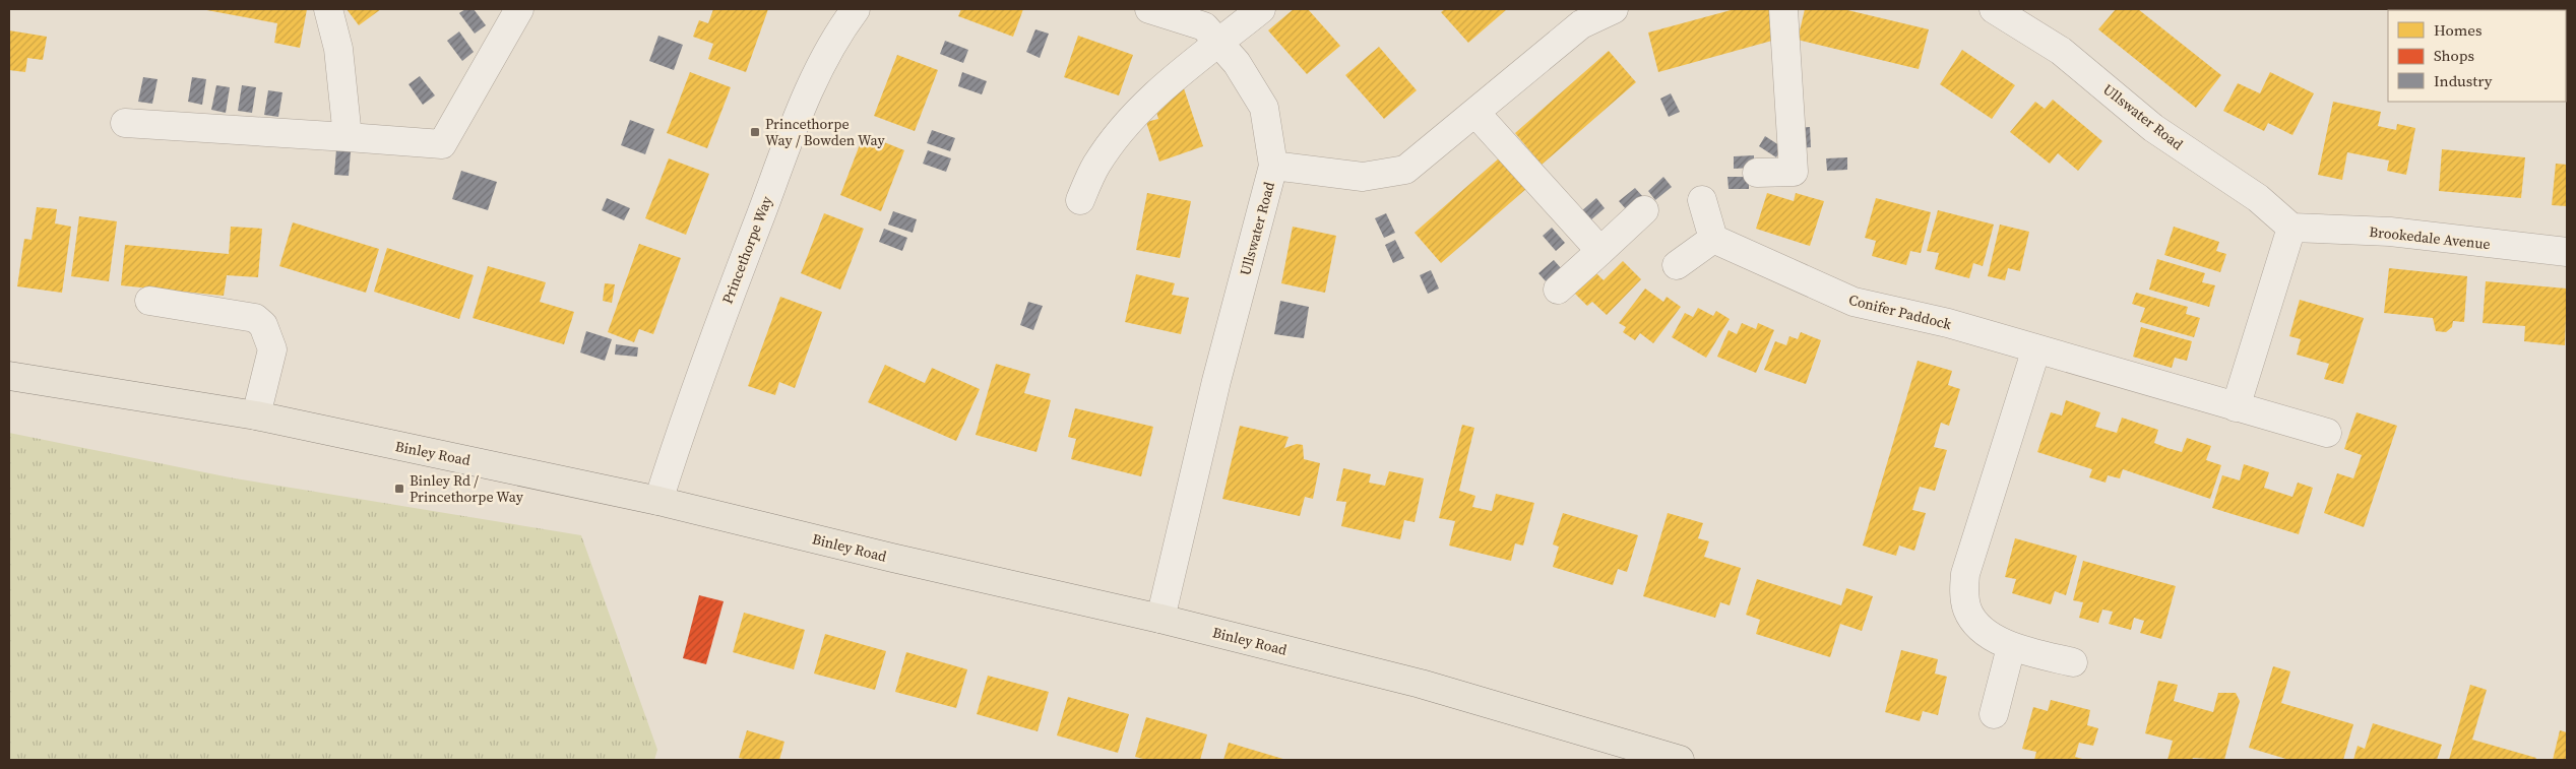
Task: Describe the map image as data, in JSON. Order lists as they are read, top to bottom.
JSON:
{
  "streets": {
    "main road": ["Binley Road"],
    "street": [
      "Ullswater Road",
      "Brookedale Avenue",
      "Princethorpe Way",
      "Conifer Paddock"
    ]
  },
  "crossings": [
    ["Ullswater Road", "Brookedale Avenue"],
    ["Ullswater Road", "Binley Road"],
    ["Princethorpe Way", "Binley Road"]
  ],
  "places": {
    "transit": ["Princethorpe Way / Bowden Way", "Binley Rd / Princethorpe Way"]
  },
  "legend": ["Homes", "Shops", "Industry"]
}
